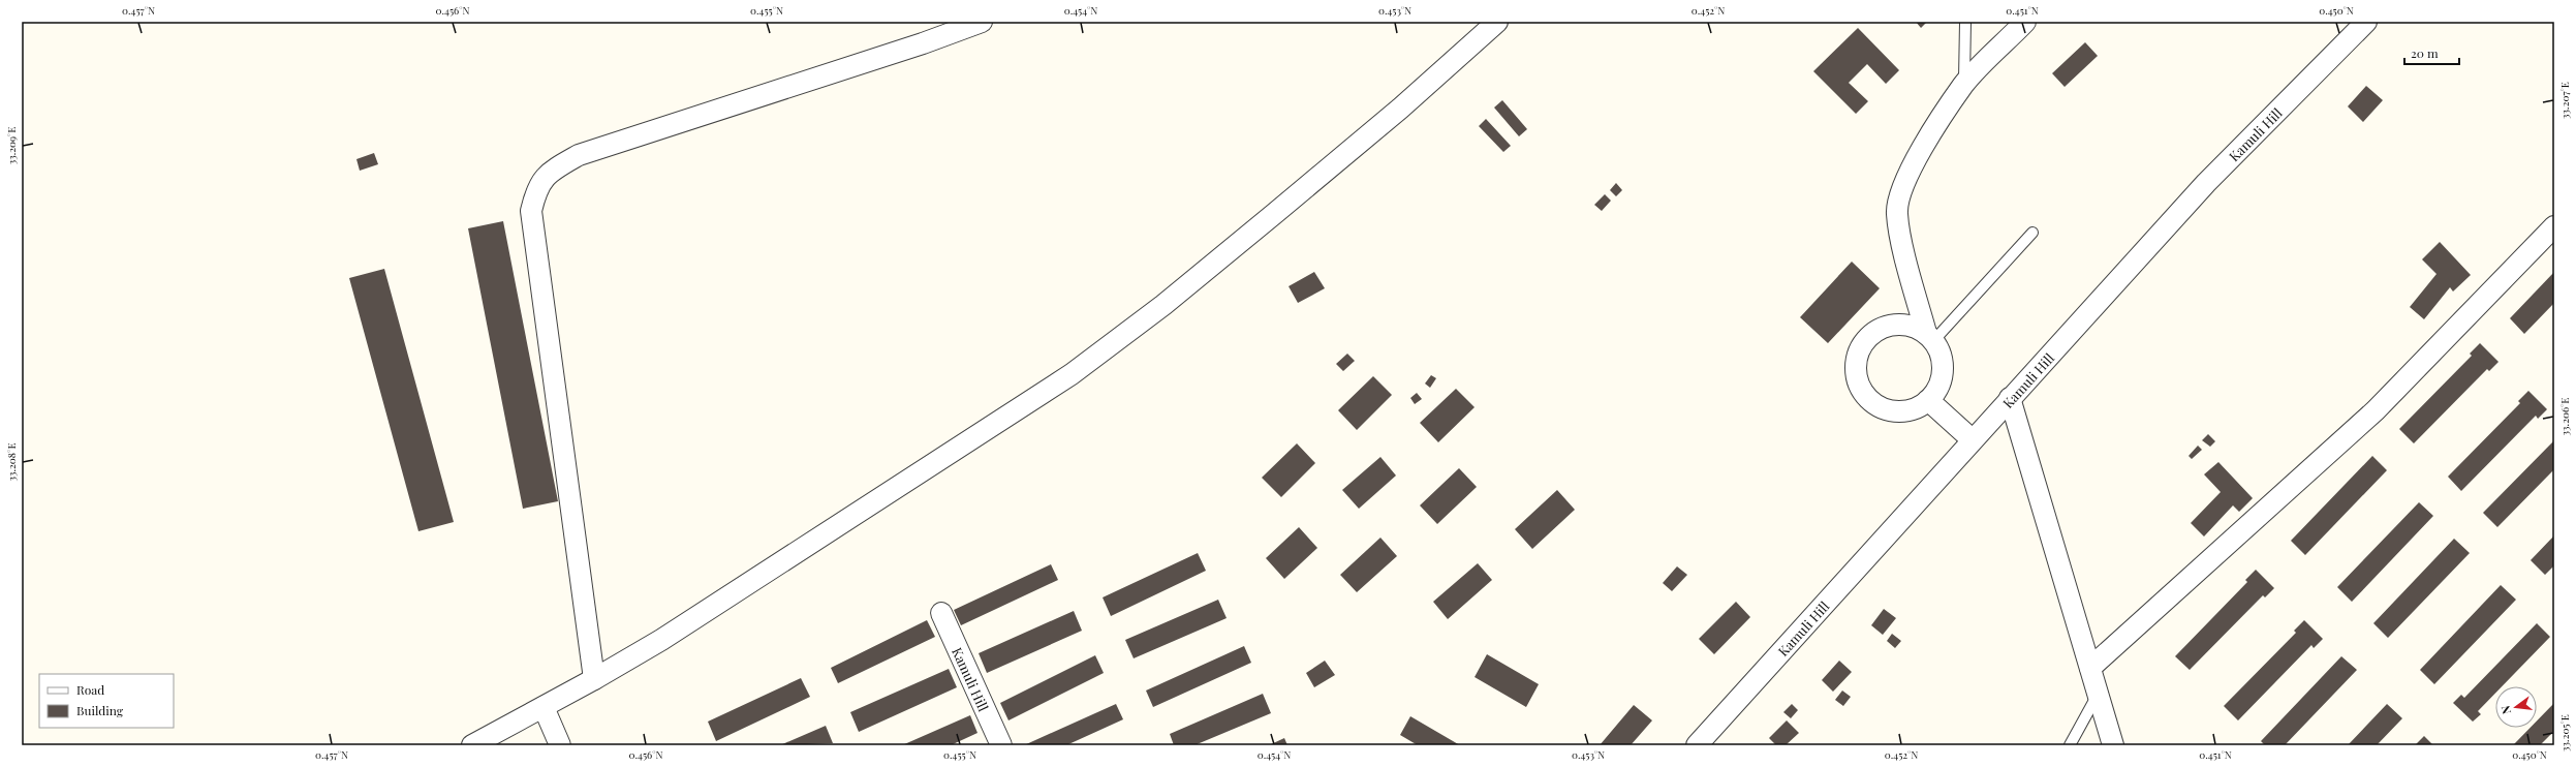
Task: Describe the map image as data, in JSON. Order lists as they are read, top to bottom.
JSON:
{
  "streets": {
    "street": ["Kamuli Hill"]
  },
  "legend": ["Road", "Building"],
  "scale_bar": "20 m",
  "north": "left",
  "coordinates": [
    "0.457°N",
    "0.456°N",
    "0.455°N",
    "0.454°N",
    "0.453°N",
    "0.452°N",
    "0.451°N",
    "0.450°N",
    "33.207°E",
    "33.209°E",
    "33.206°E",
    "33.208°E",
    "33.205°E"
  ]
}
